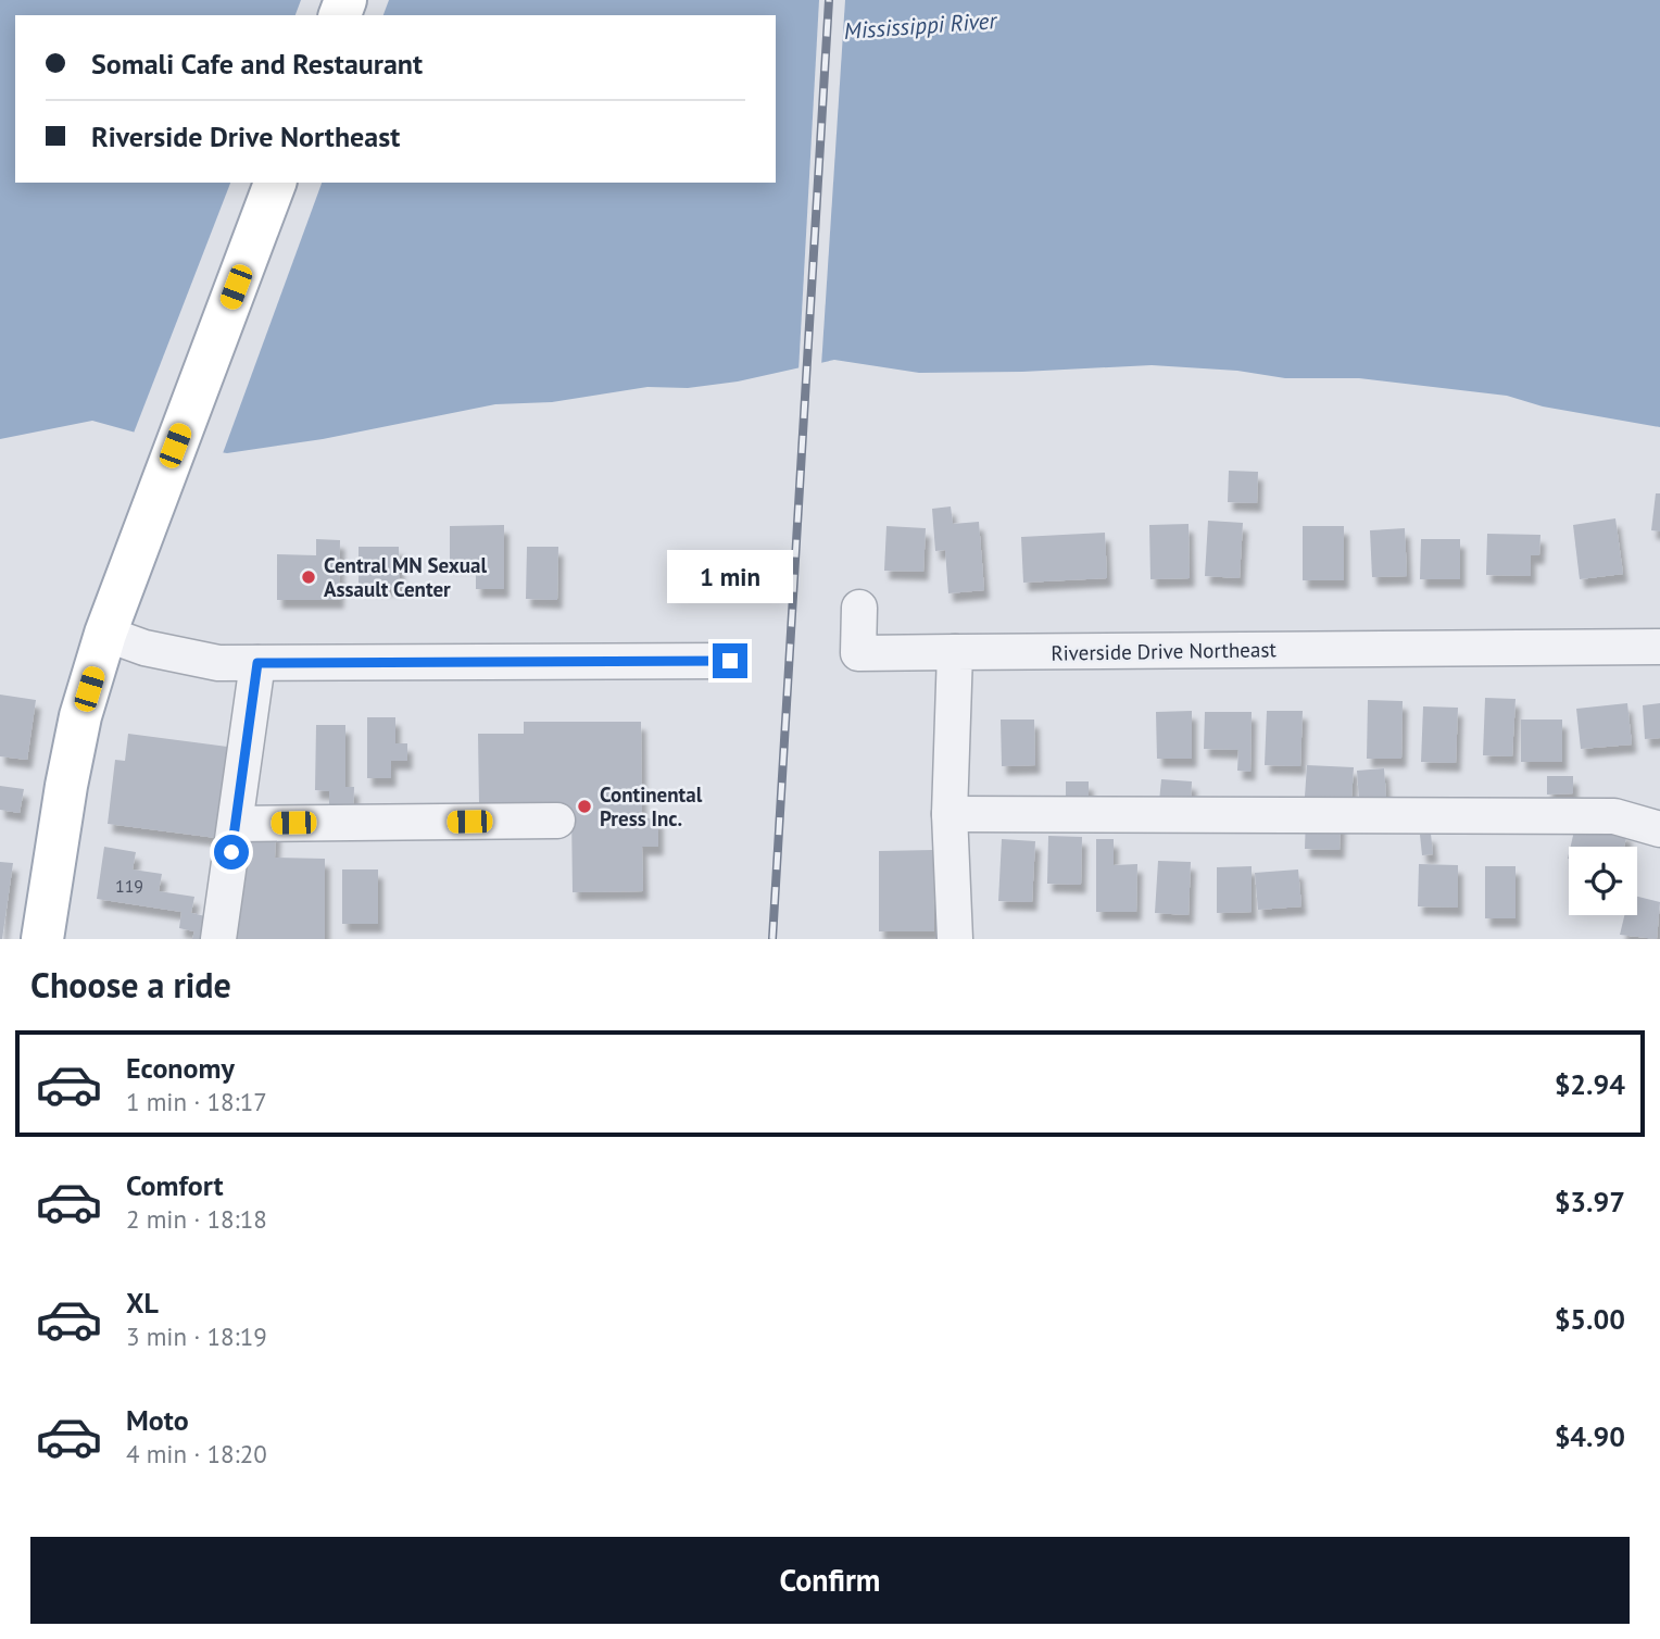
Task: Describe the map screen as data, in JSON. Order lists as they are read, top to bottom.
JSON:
{
  "streets": {
    "street": ["Riverside Drive Northeast"]
  },
  "water": ["Mississippi River"],
  "places": ["Central MN Sexual Assault Center", "Continental Press Inc."],
  "house_numbers": ["119"],
  "page": {
    "banner": ["Somali Cafe and Restaurant", "Riverside Drive Northeast"],
    "bubble": "1 min",
    "heading": "Choose a ride",
    "list": [
      {
        "name": "Economy",
        "note": "1 min · 18:17",
        "value": "$2.94"
      },
      {
        "name": "Comfort",
        "note": "2 min · 18:18",
        "value": "$3.97"
      },
      {
        "name": "XL",
        "note": "3 min · 18:19",
        "value": "$5.00"
      },
      {
        "name": "Moto",
        "note": "4 min · 18:20",
        "value": "$4.90"
      }
    ],
    "buttons": "Confirm"
  }
}
